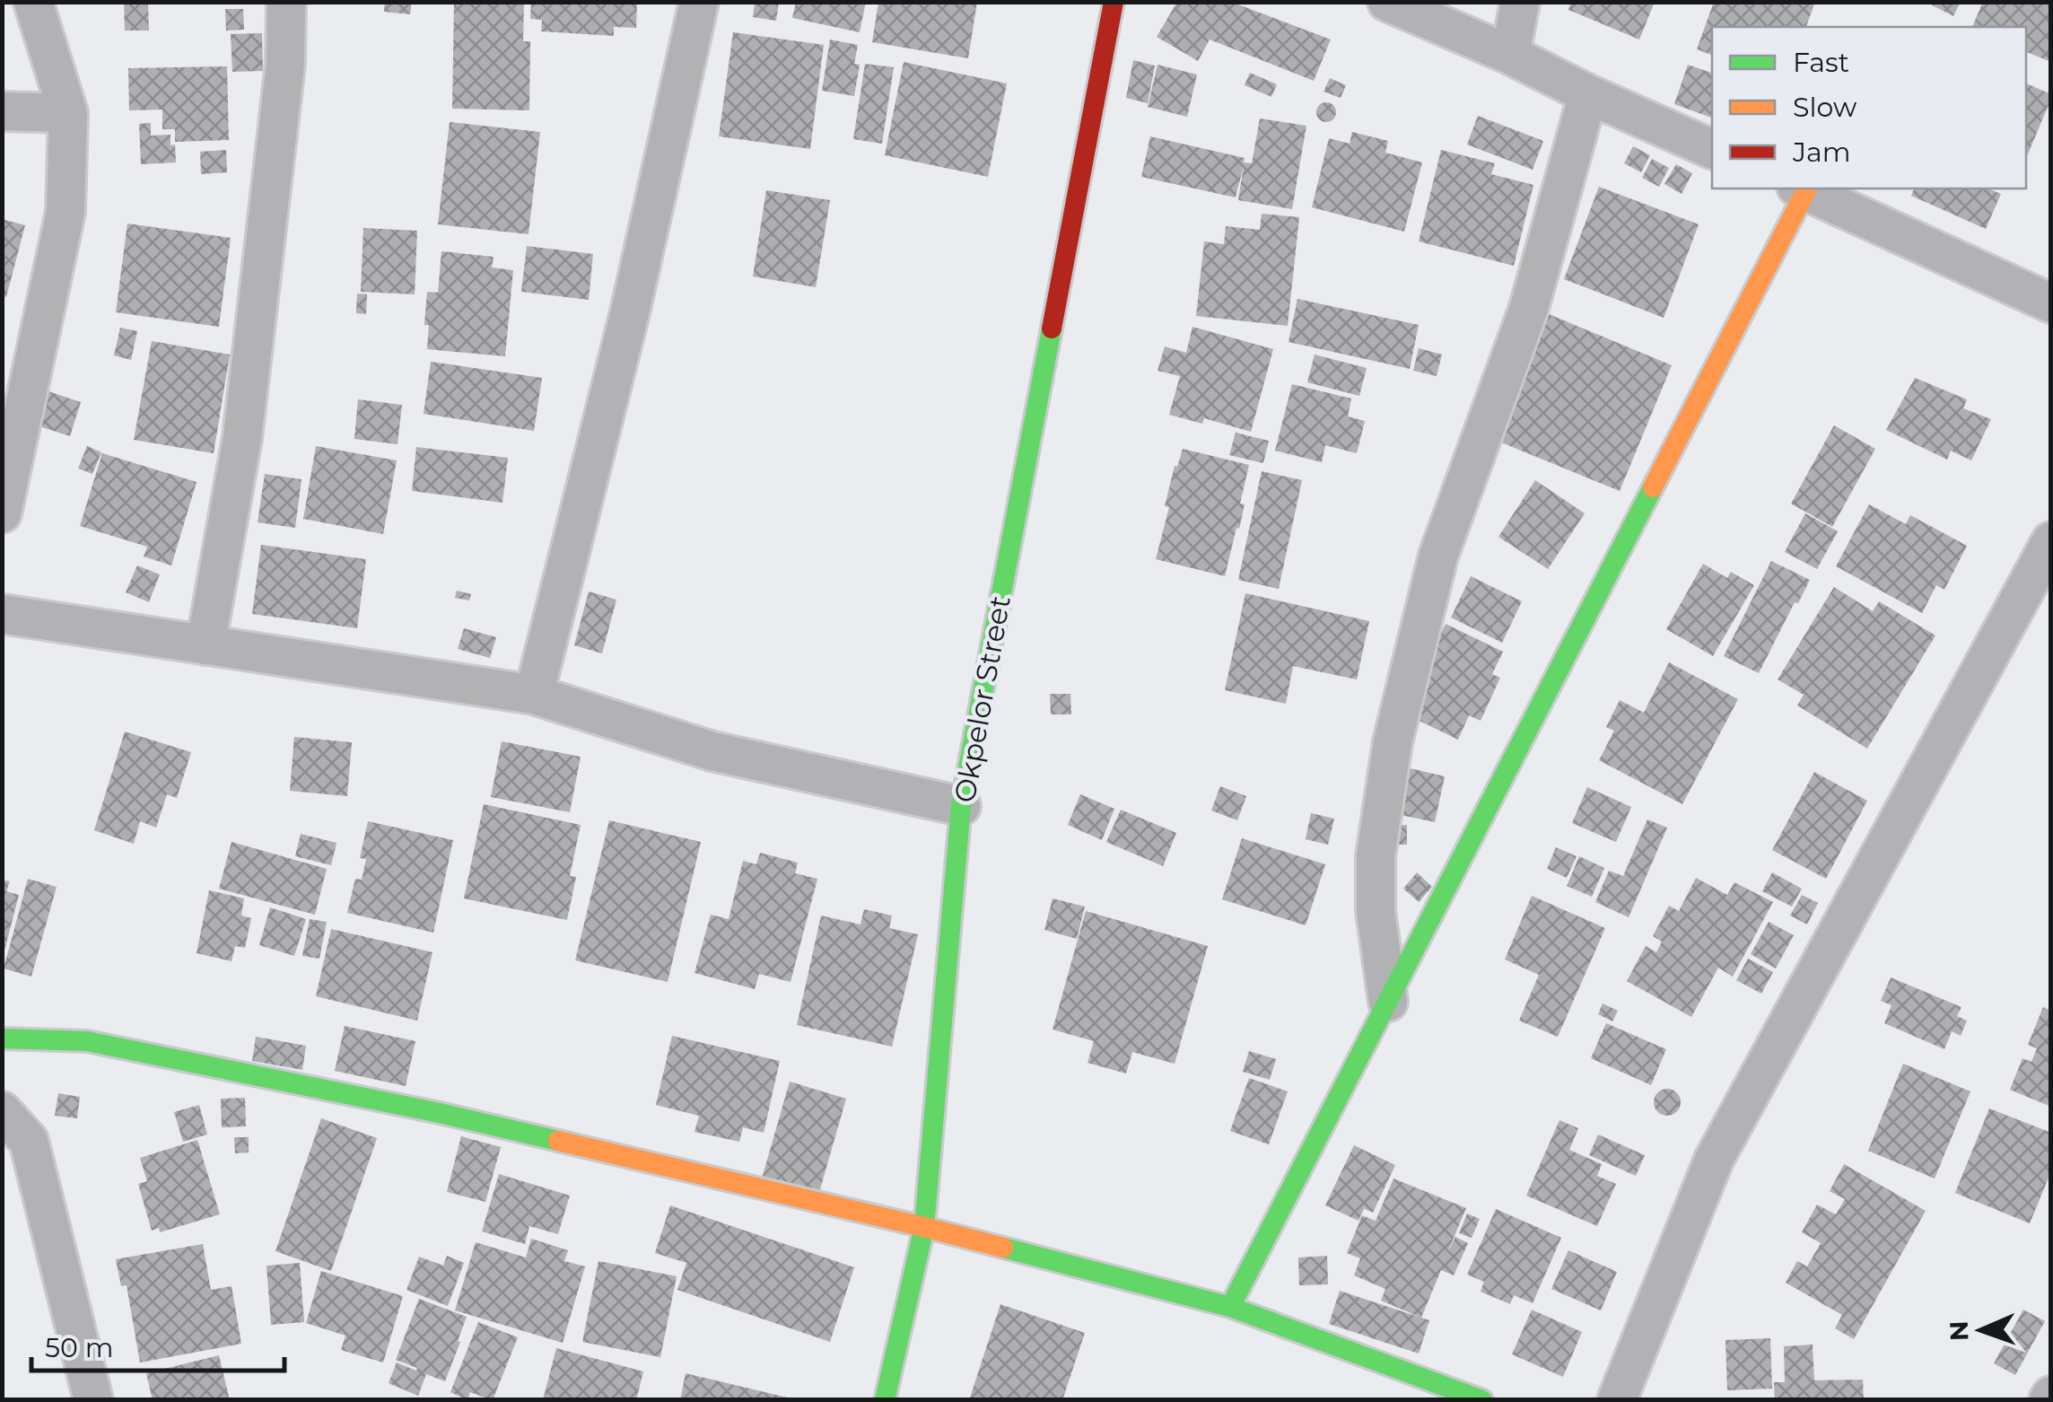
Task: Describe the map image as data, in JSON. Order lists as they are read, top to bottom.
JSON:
{
  "streets": {
    "street": ["Okpelor Street"]
  },
  "legend": ["Fast", "Slow", "Jam"],
  "scale_bar": "50 m",
  "north": "left"
}
